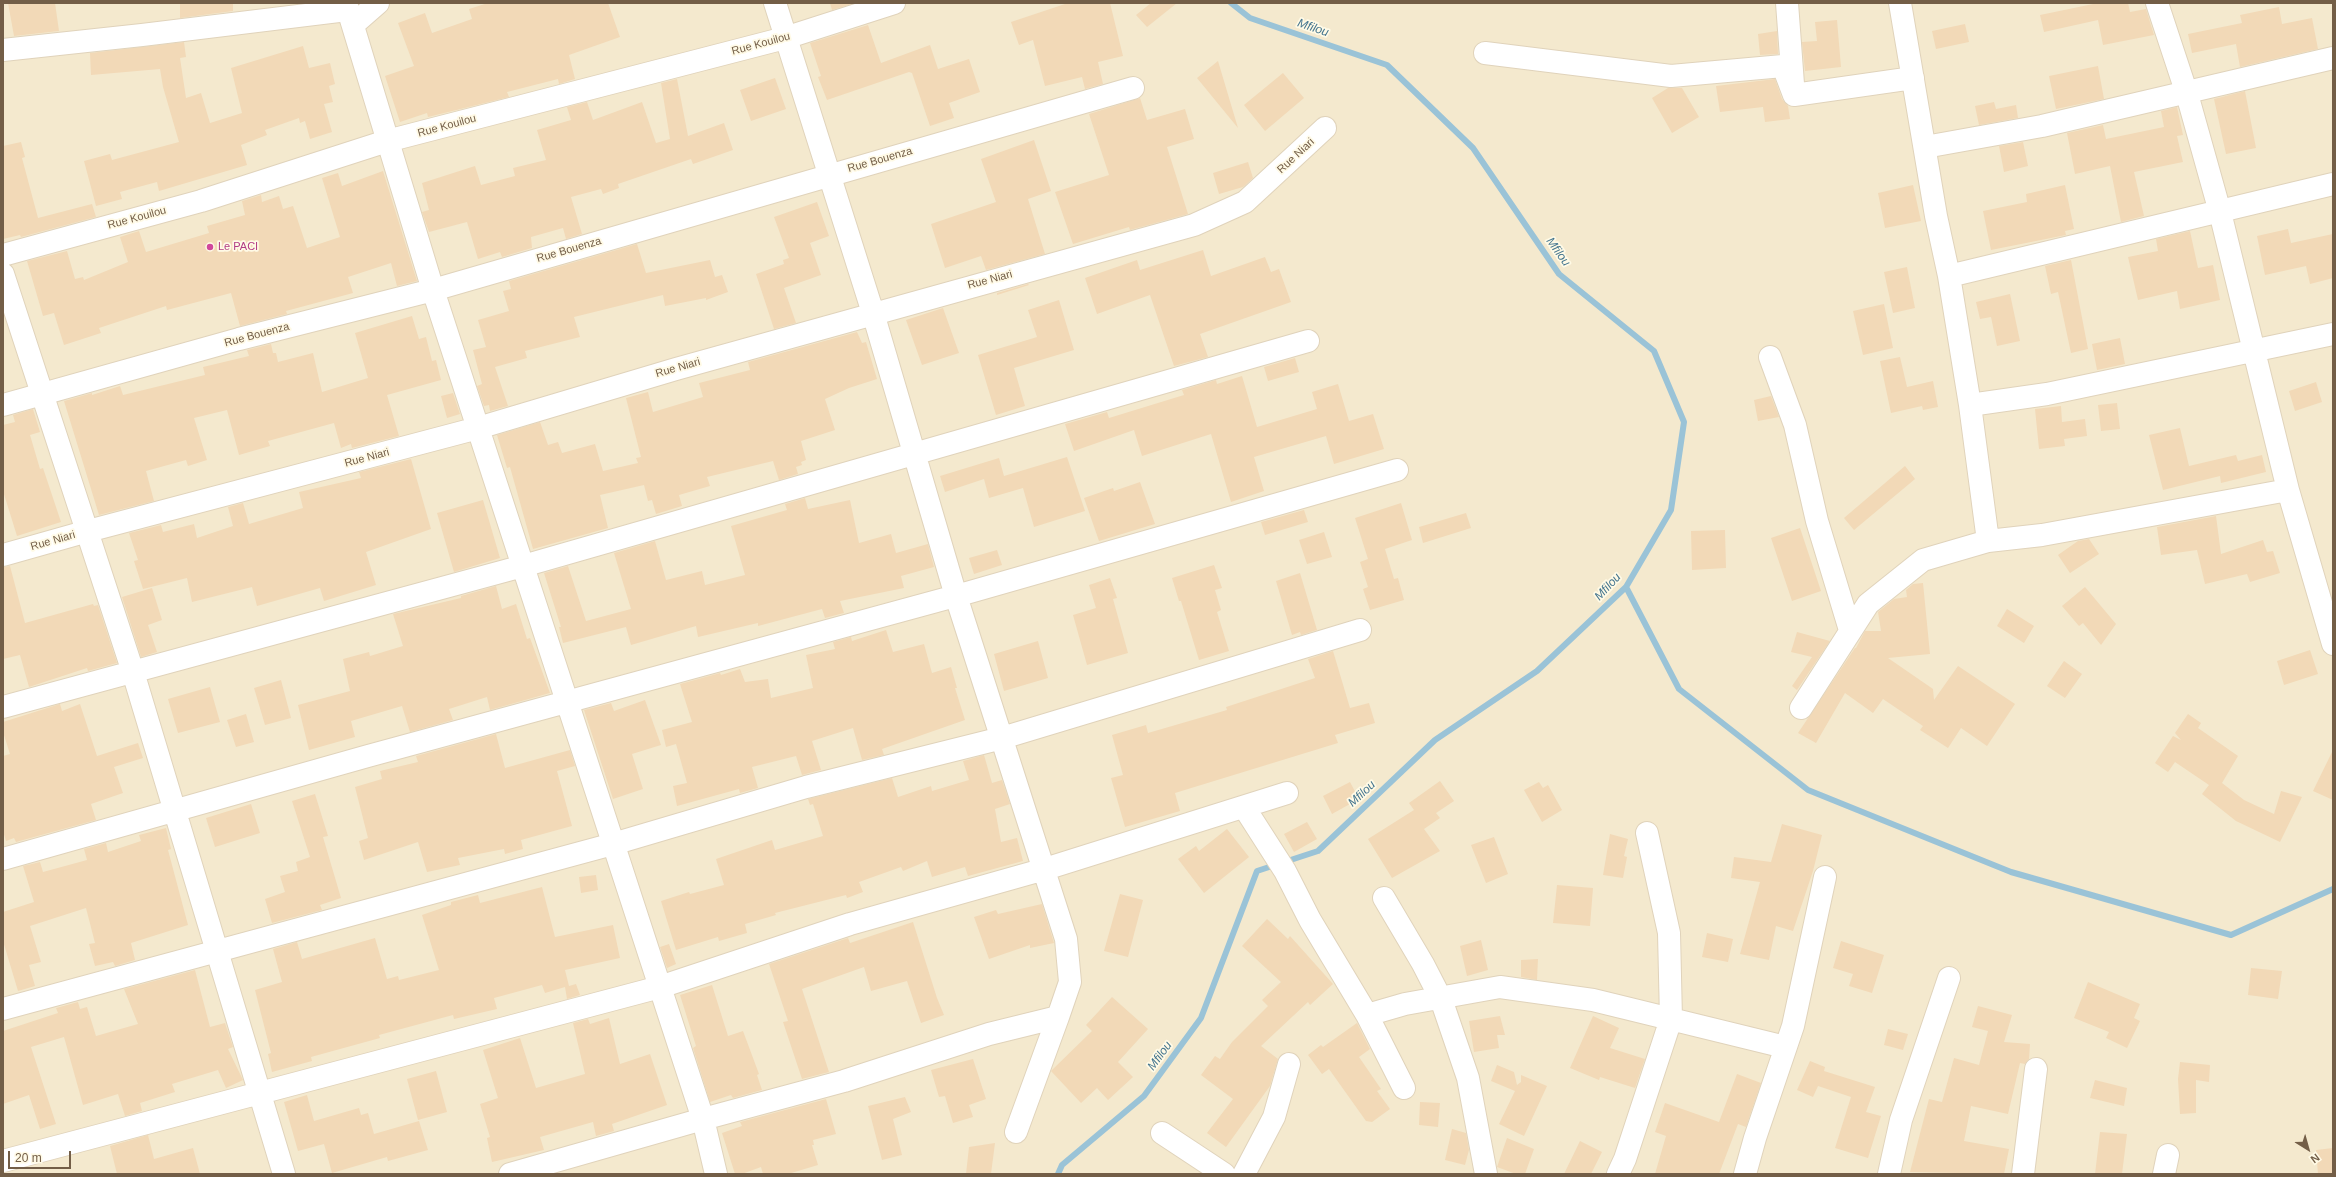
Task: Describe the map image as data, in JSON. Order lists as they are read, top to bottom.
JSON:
{
  "streets": {
    "street": ["Rue Kouilou", "Rue Niari", "Rue Bouenza"]
  },
  "water": ["Mfilou"],
  "places": ["Le PACI"],
  "scale_bar": "20 m",
  "north": "bottom right"
}
